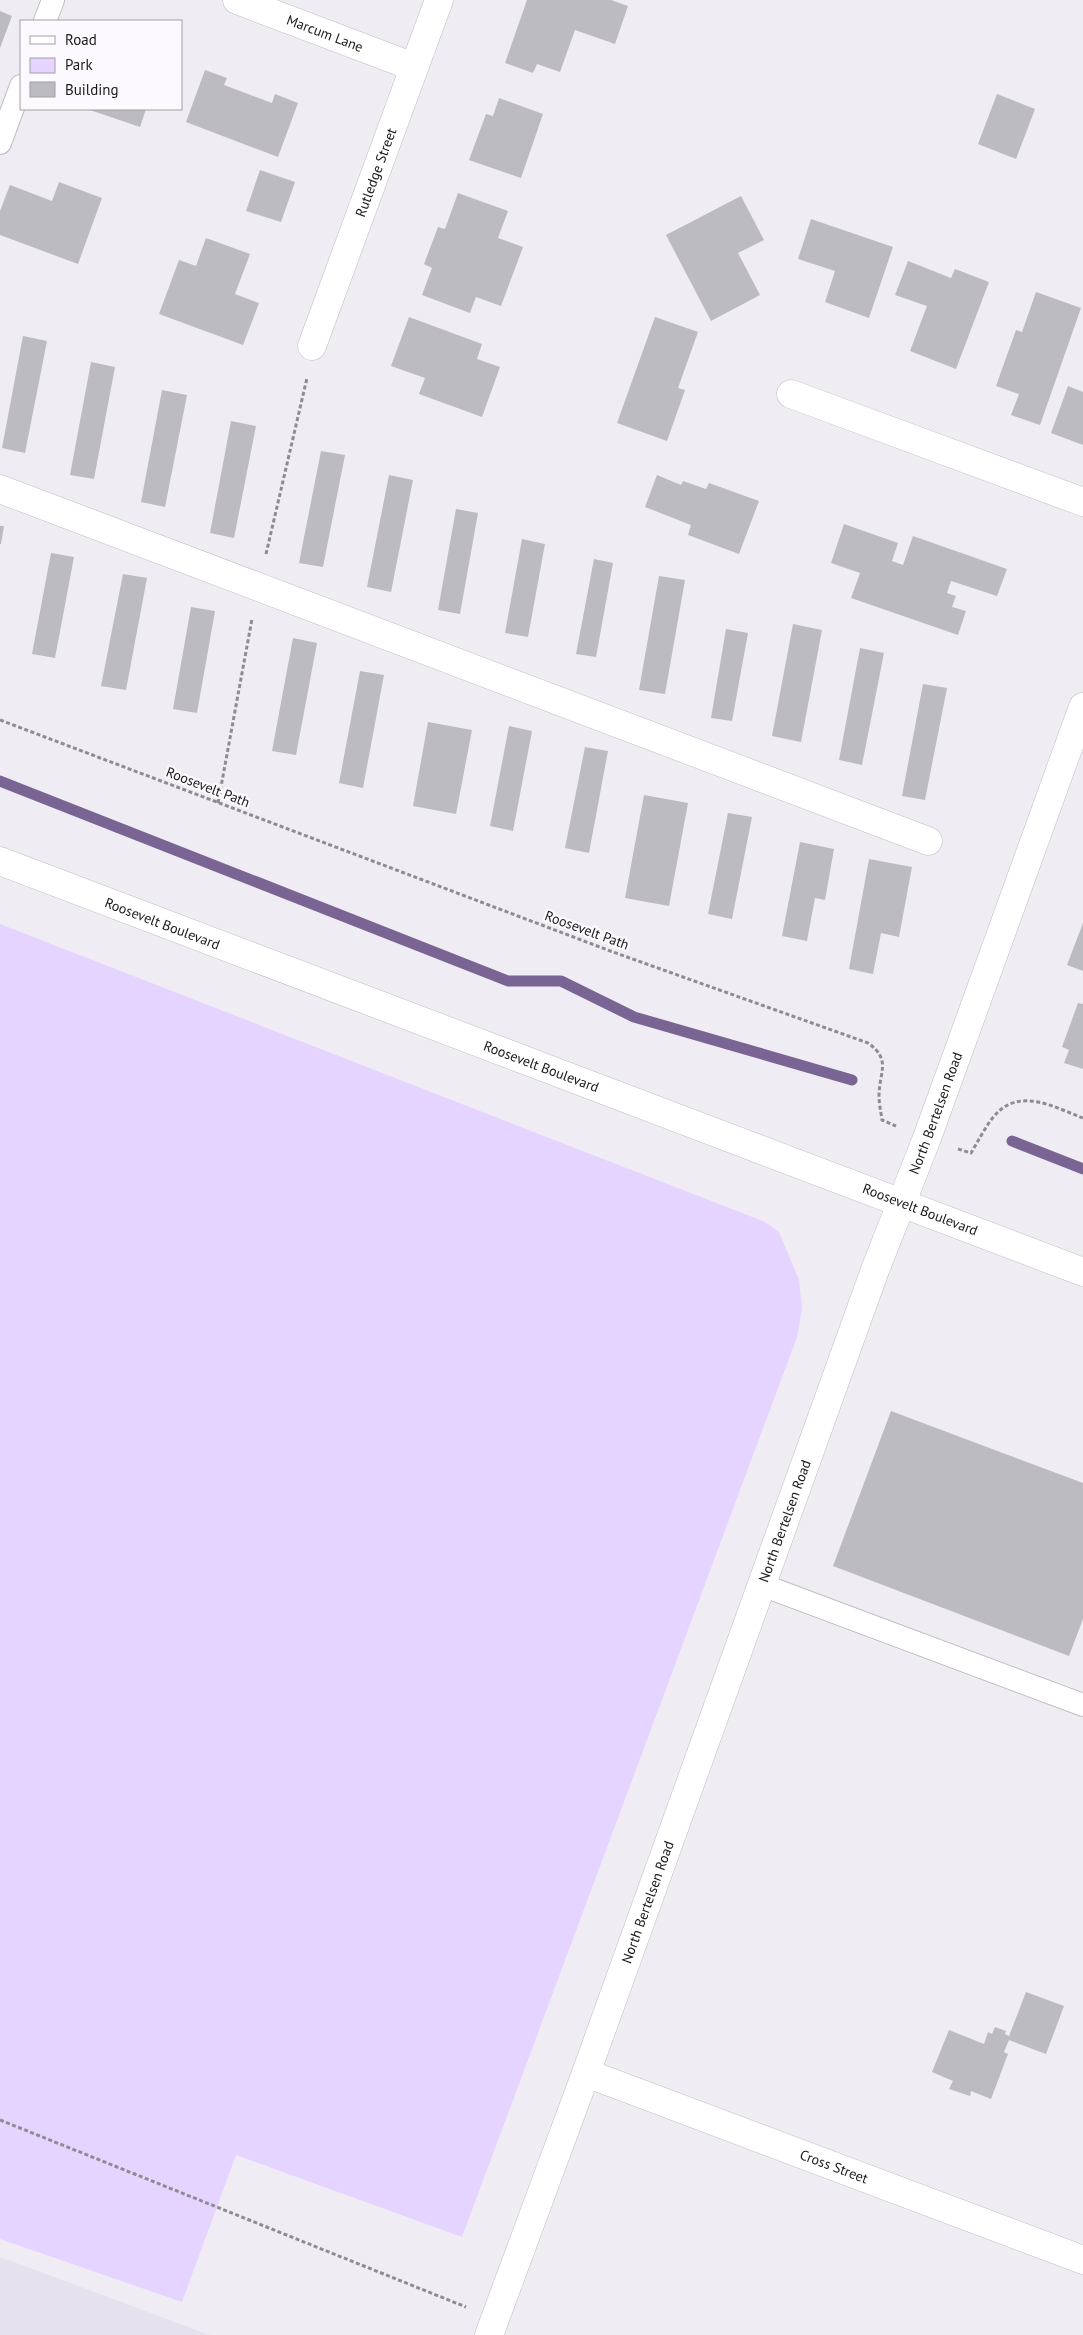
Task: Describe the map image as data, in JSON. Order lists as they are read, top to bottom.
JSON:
{
  "streets": {
    "street": [
      "Marcum Lane",
      "Rutledge Street",
      "Roosevelt Boulevard",
      "North Bertelsen Road",
      "Cross Street"
    ],
    "path": ["Roosevelt Path"]
  },
  "crossings": [
    ["Marcum Lane", "Rutledge Street"],
    ["Roosevelt Path", "North Bertelsen Road"],
    ["Roosevelt Boulevard", "North Bertelsen Road"],
    ["North Bertelsen Road", "Cross Street"]
  ],
  "legend": ["Road", "Park", "Building"]
}
